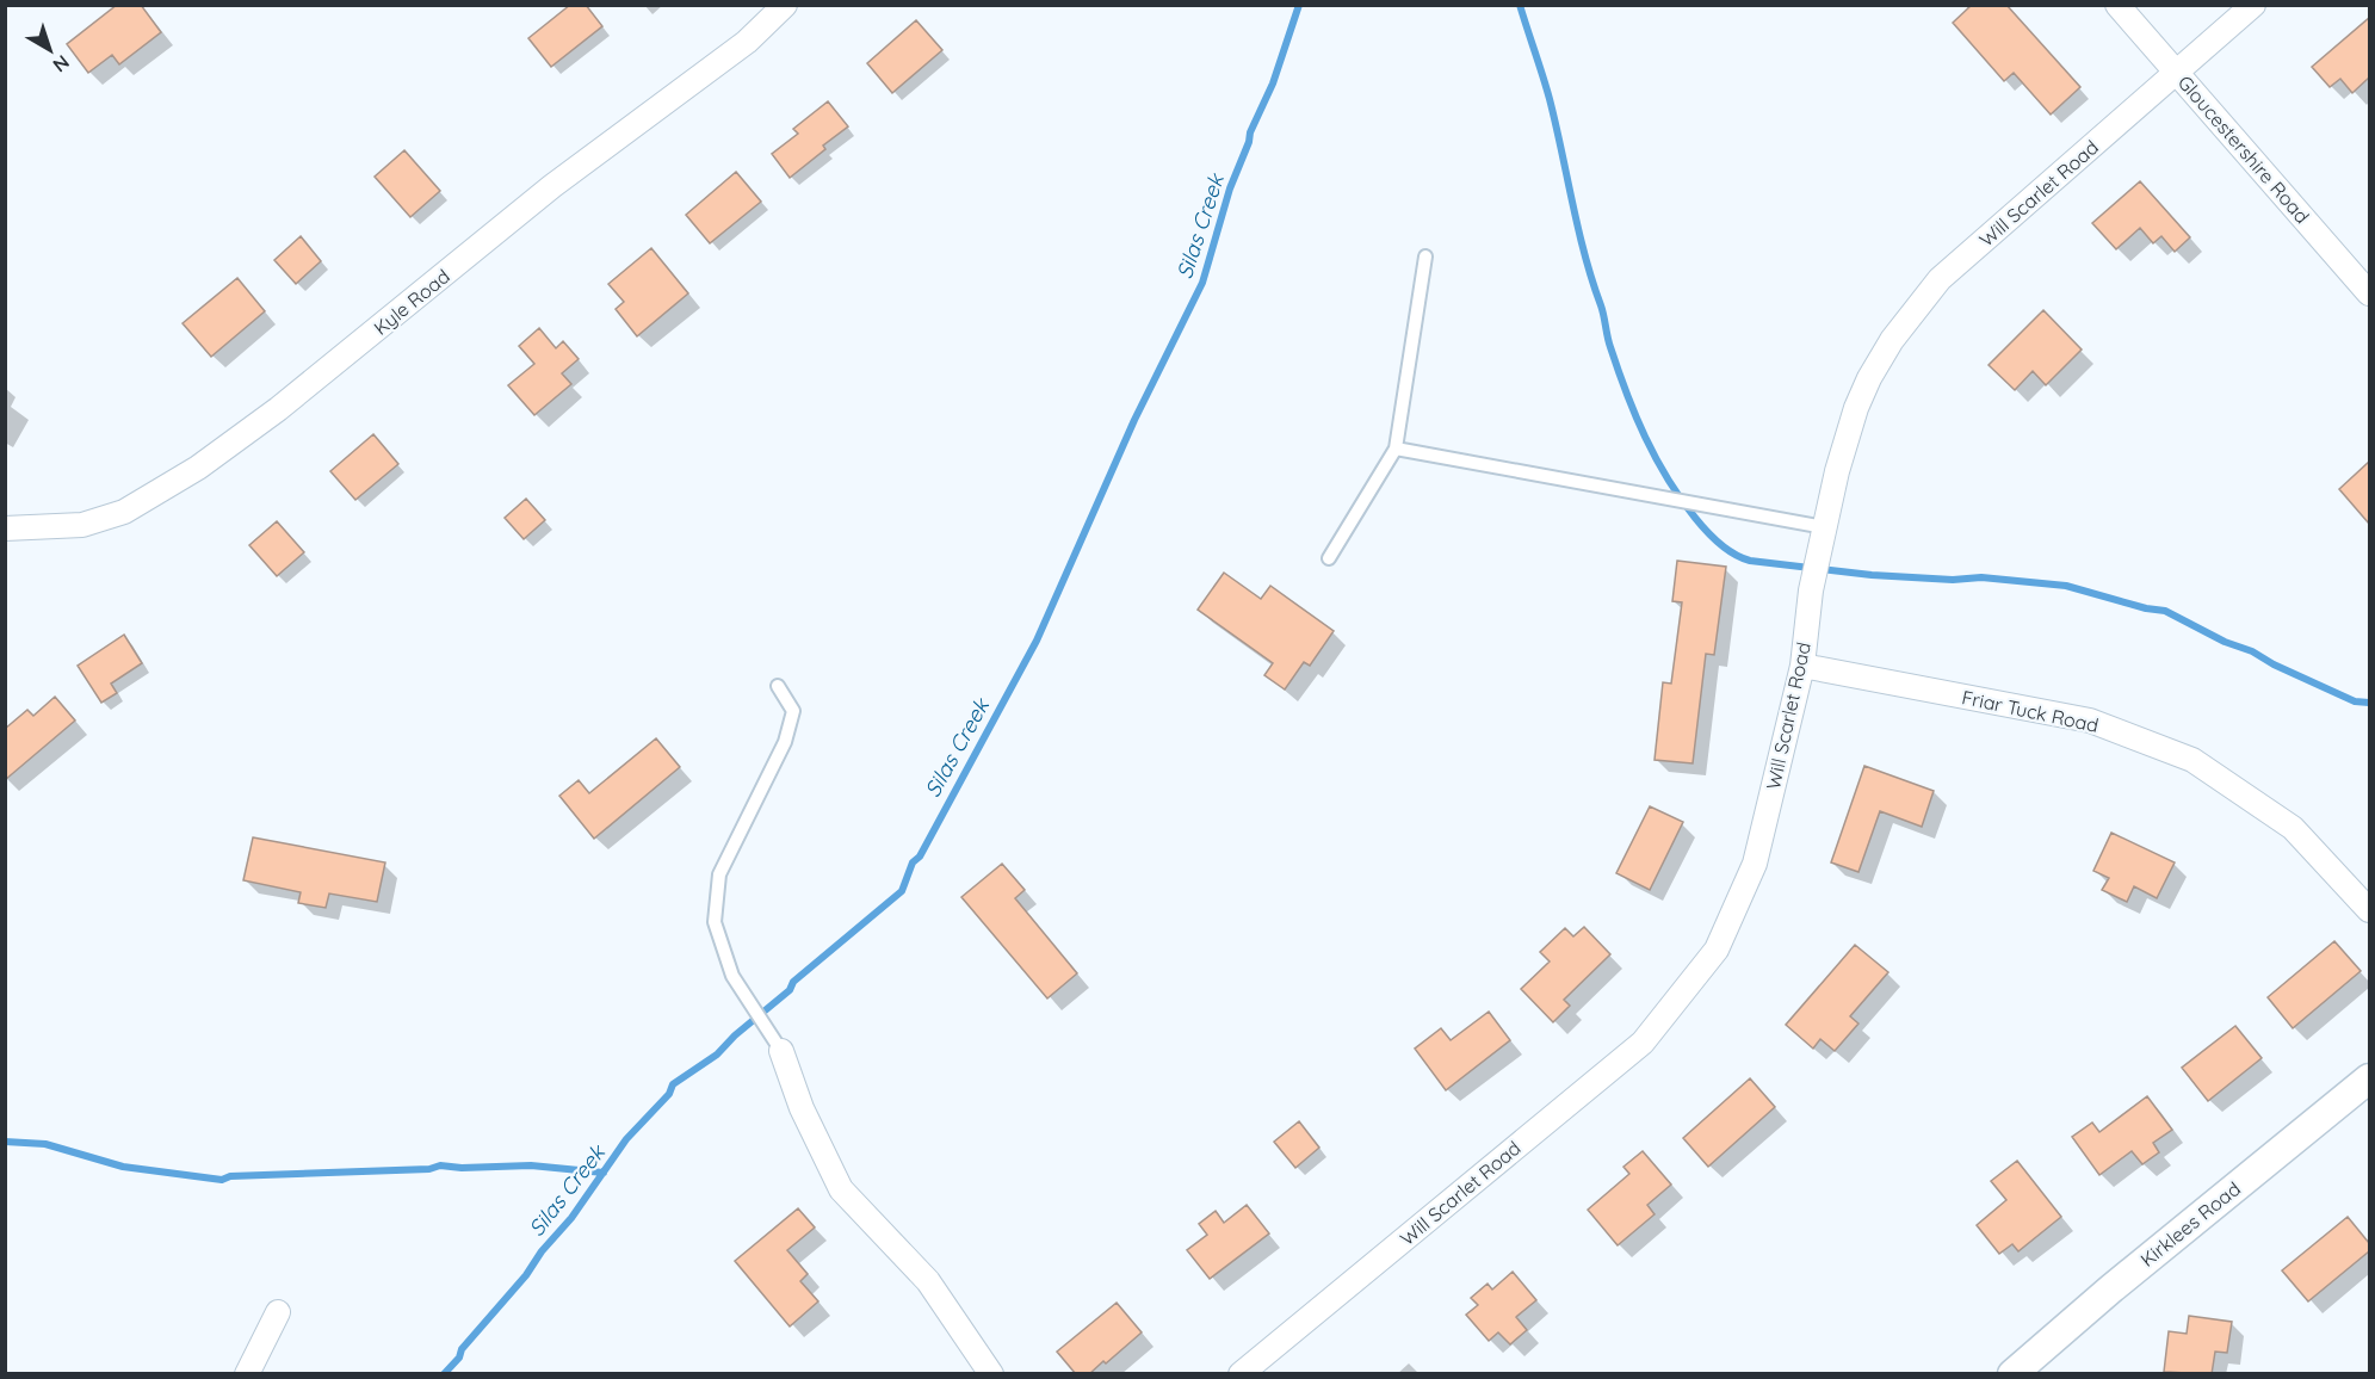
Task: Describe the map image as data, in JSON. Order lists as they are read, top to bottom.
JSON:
{
  "streets": {
    "street": [
      "Gloucestershire Road",
      "Will Scarlet Road",
      "Kyle Road",
      "Friar Tuck Road",
      "Kirklees Road"
    ]
  },
  "crossings": [
    ["Gloucestershire Road", "Will Scarlet Road"],
    ["Will Scarlet Road", "Friar Tuck Road"]
  ],
  "water": ["Silas Creek"],
  "north": "bottom right"
}
